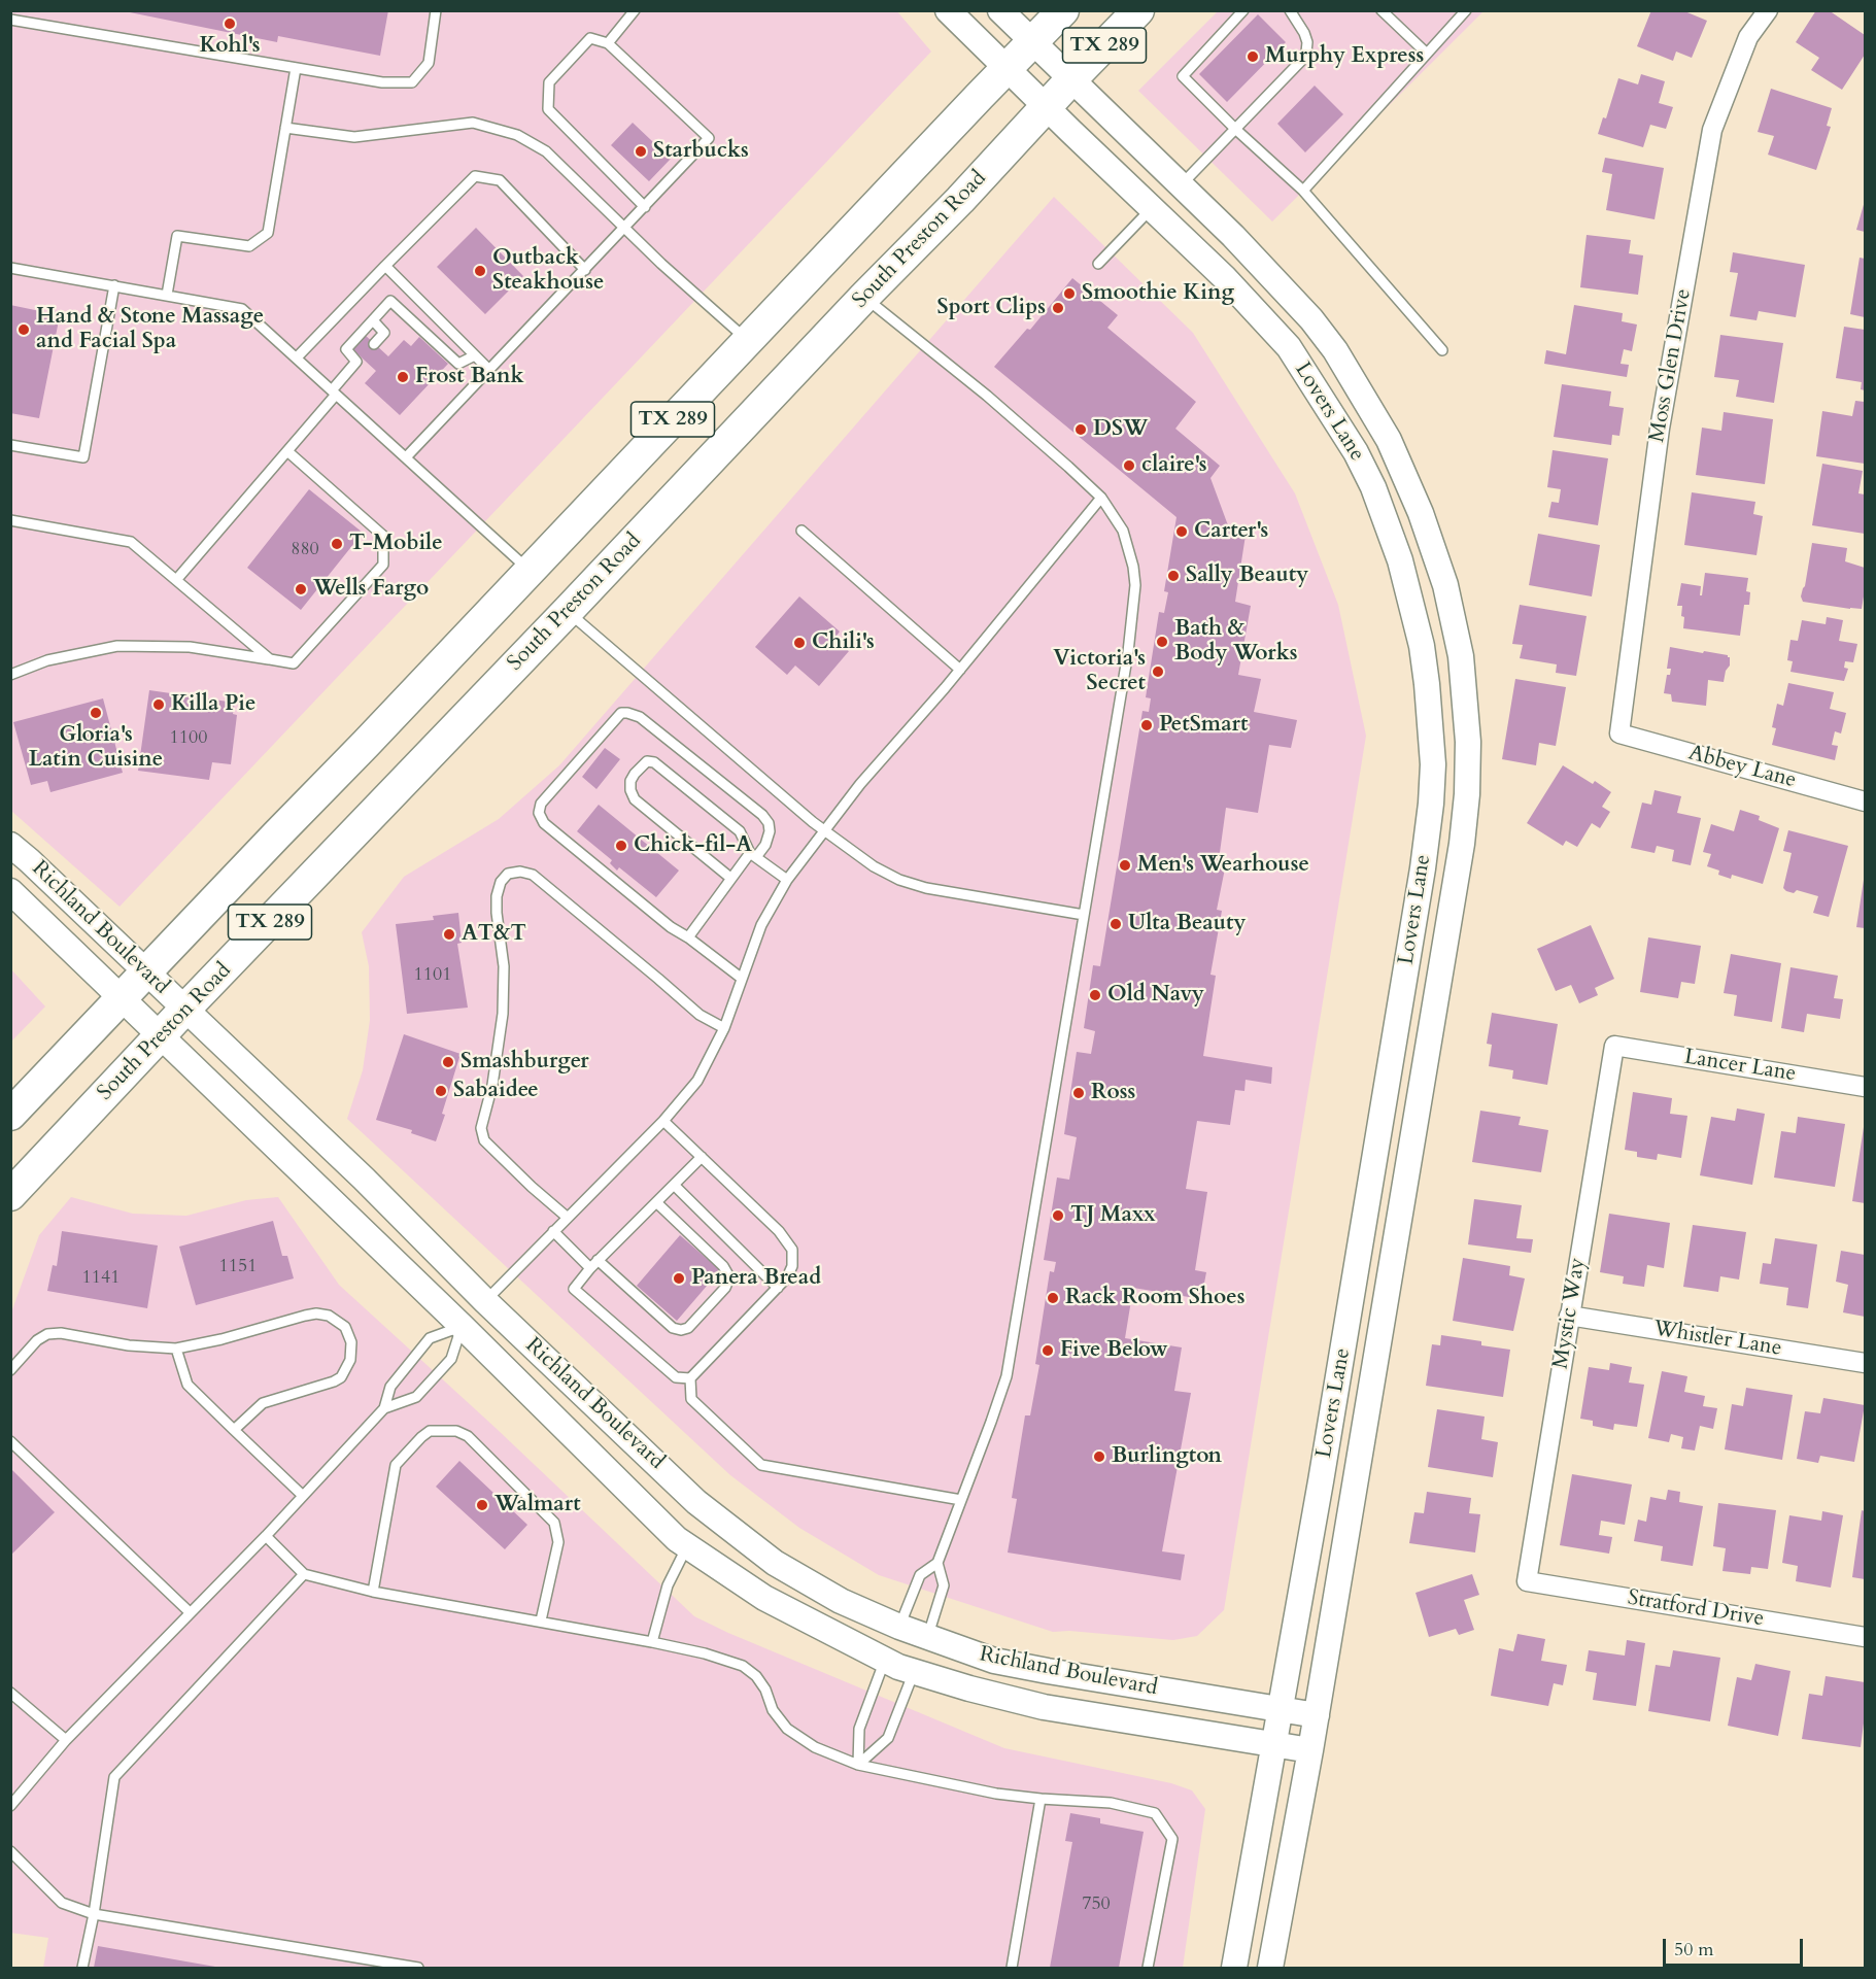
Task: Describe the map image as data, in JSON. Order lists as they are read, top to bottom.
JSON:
{
  "streets": {
    "main road": ["TX 289", "South Preston Road"],
    "street": [
      "Moss Glen Drive",
      "Lovers Lane",
      "Abbey Lane",
      "Richland Boulevard",
      "Lancer Lane",
      "Mystic Way",
      "Whistler Lane",
      "Stratford Drive"
    ]
  },
  "crossings": [
    ["TX 289", "Lovers Lane"],
    ["TX 289", "Richland Boulevard"],
    ["South Preston Road", "Lovers Lane"],
    ["South Preston Road", "Richland Boulevard"],
    ["Moss Glen Drive", "Abbey Lane"],
    ["Lovers Lane", "Richland Boulevard"],
    ["Lancer Lane", "Mystic Way"],
    ["Mystic Way", "Whistler Lane"],
    ["Mystic Way", "Stratford Drive"]
  ],
  "places": [
    "Kohl's",
    "Murphy Express",
    "Starbucks",
    "Outback Steakhouse",
    "Smoothie King",
    "Sport Clips",
    "Hand & Stone Massage and Facial Spa",
    "Frost Bank",
    "DSW",
    "claire's",
    "Carter's",
    "T-Mobile",
    "Sally Beauty",
    "Wells Fargo",
    "Bath & Body Works",
    "Chili's",
    "Victoria's Secret",
    "Killa Pie",
    "Gloria's Latin Cuisine",
    "PetSmart",
    "Chick-fil-A",
    "Men's Wearhouse",
    "Ulta Beauty",
    "AT&T",
    "Old Navy",
    "Smashburger",
    "Sabaidee",
    "Ross",
    "TJ Maxx",
    "Panera Bread",
    "Rack Room Shoes",
    "Five Below",
    "Burlington",
    "Walmart"
  ],
  "house_numbers": [
    "880",
    "1100",
    "1101",
    "1151",
    "1141",
    "750"
  ],
  "scale_bar": "50 m"
}
